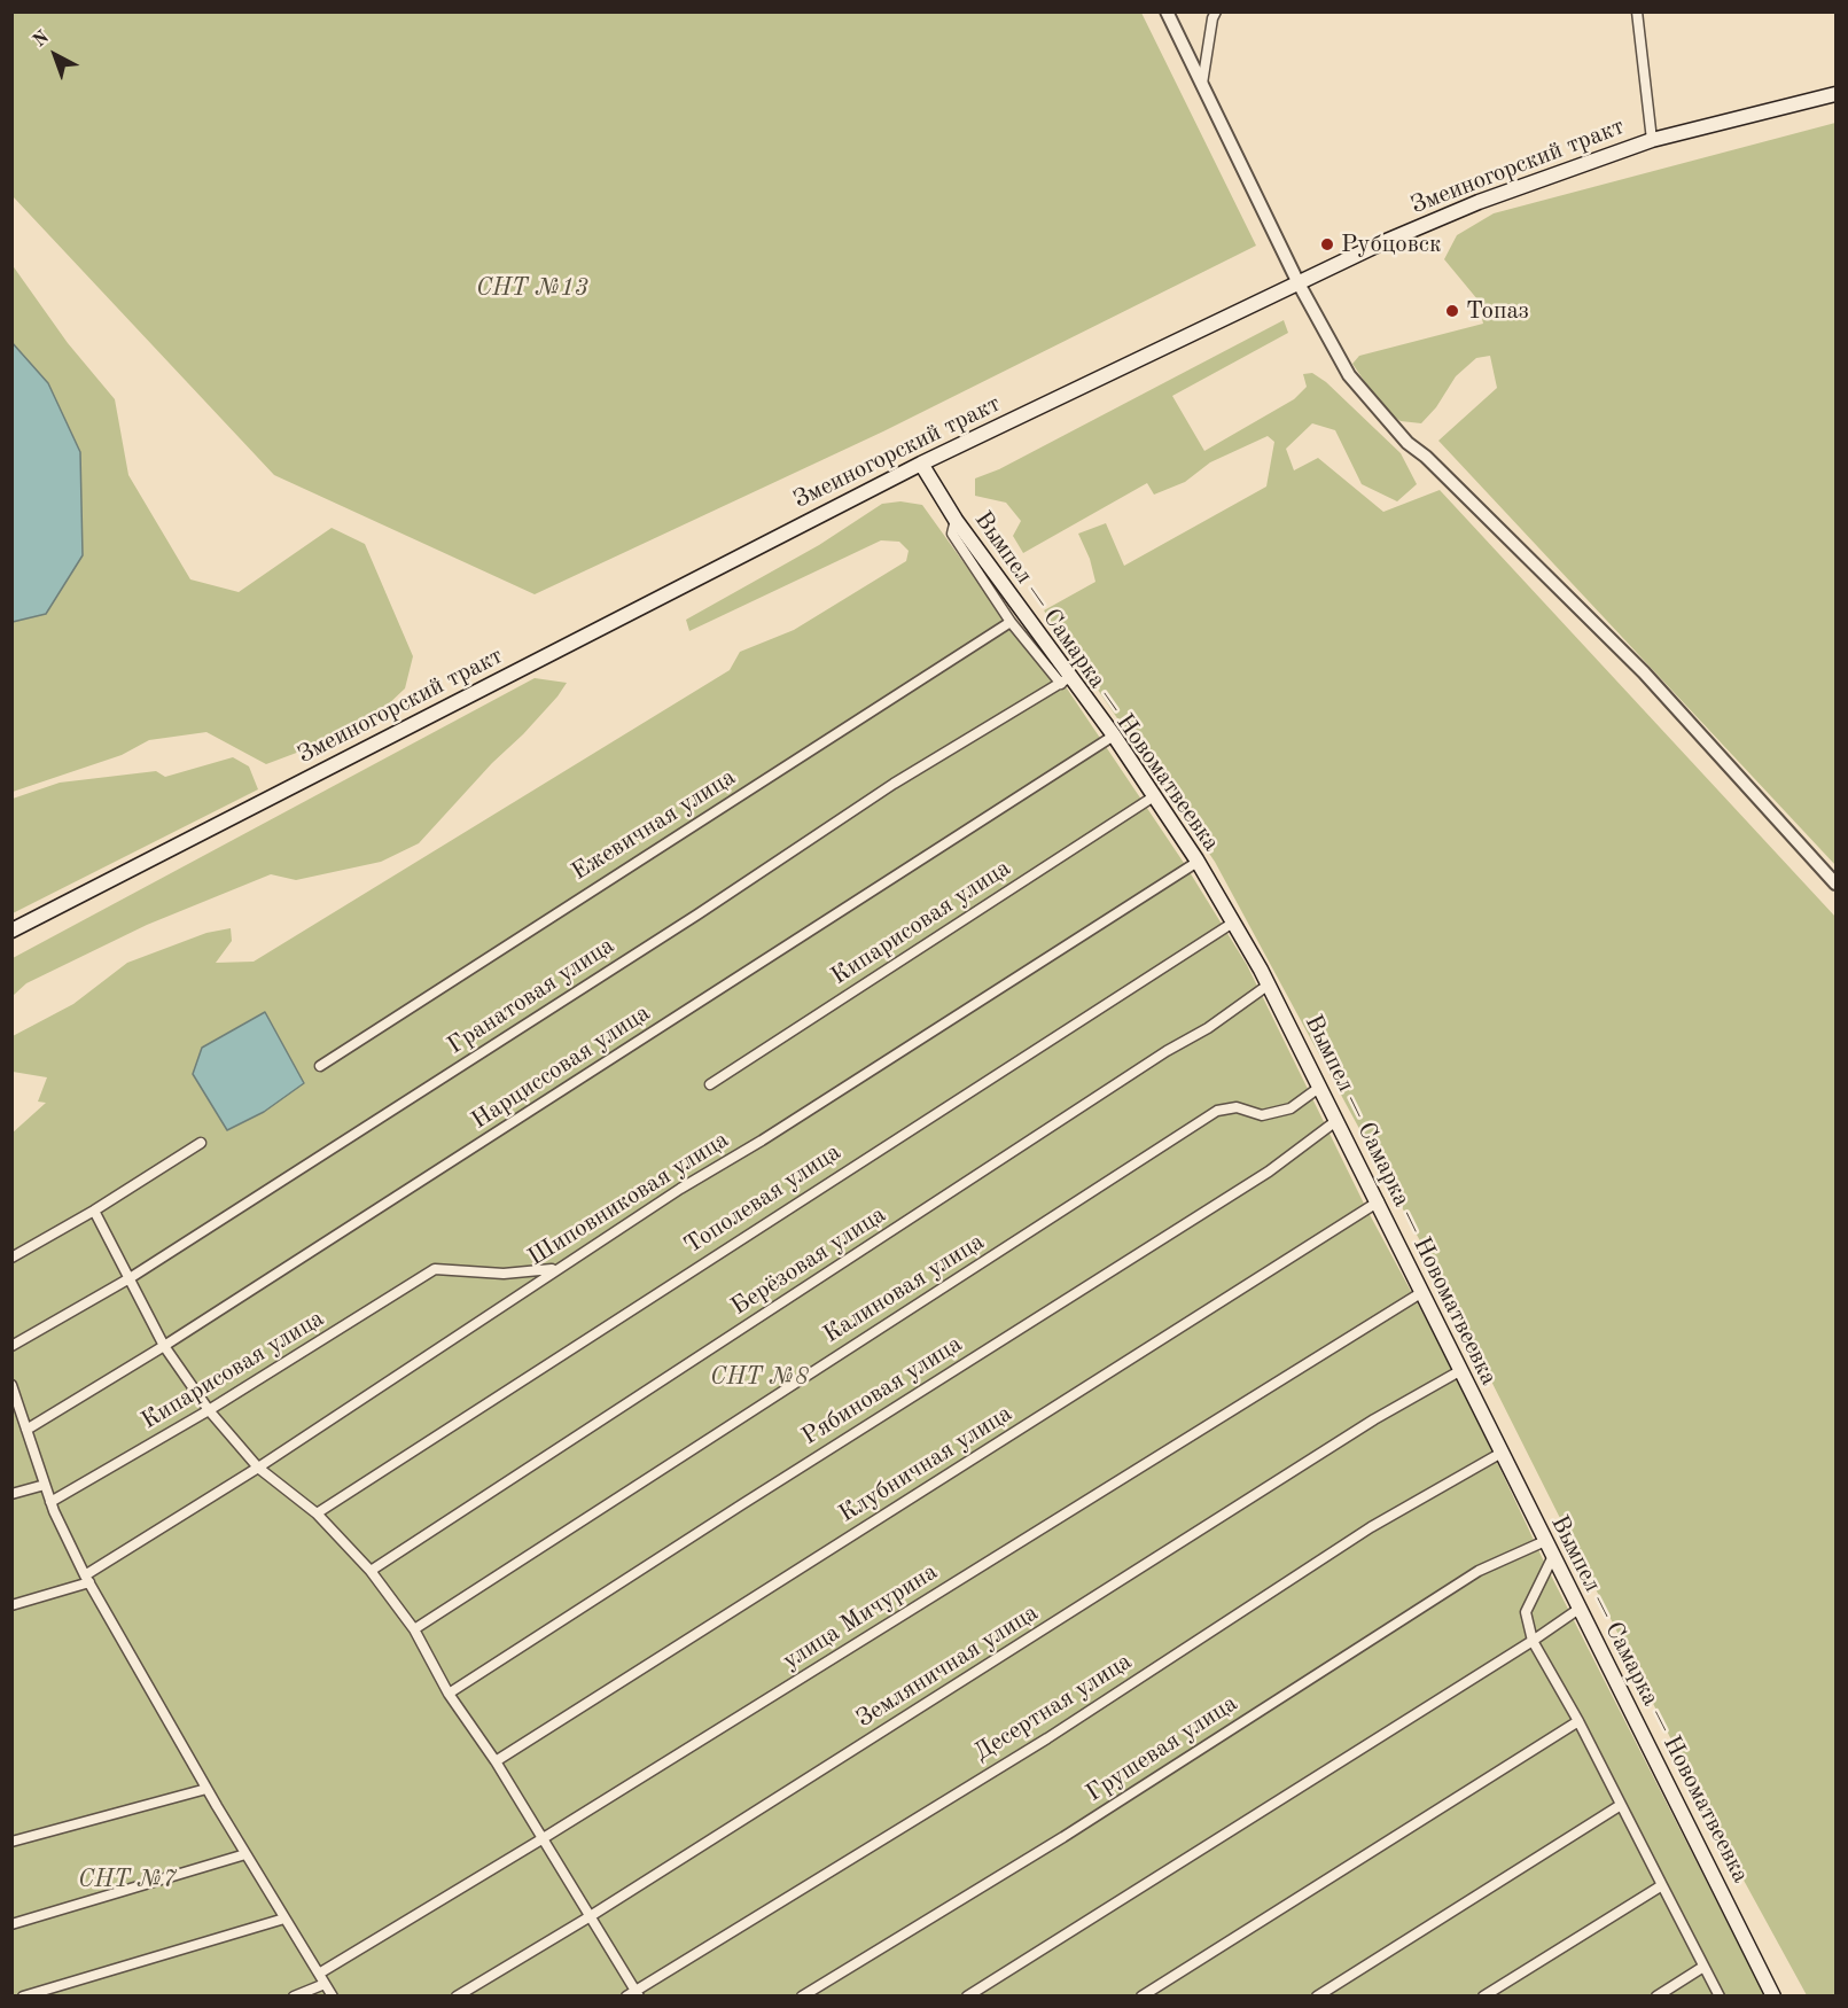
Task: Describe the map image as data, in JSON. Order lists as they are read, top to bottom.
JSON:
{
  "streets": {
    "main road": ["Змеиногорский тракт", "Вымпел — Самарка — Новоматвеевка"],
    "street": [
      "Ежевичная улица",
      "Кипарисовая улица",
      "Гранатовая улица",
      "Нарциссовая улица",
      "Шиповниковая улица",
      "Тополевая улица",
      "Берёзовая улица",
      "Калиновая улица",
      "Рябиновая улица",
      "Клубничная улица",
      "улица Мичурина",
      "Земляничная улица",
      "Десертная улица",
      "Грушевая улица"
    ]
  },
  "crossings": [
    ["Змеиногорский тракт", "Вымпел — Самарка — Новоматвеевка"],
    ["Вымпел — Самарка — Новоматвеевка", "Кипарисовая улица"],
    ["Вымпел — Самарка — Новоматвеевка", "Гранатовая улица"],
    ["Вымпел — Самарка — Новоматвеевка", "Нарциссовая улица"],
    ["Вымпел — Самарка — Новоматвеевка", "Шиповниковая улица"],
    ["Вымпел — Самарка — Новоматвеевка", "Тополевая улица"],
    ["Вымпел — Самарка — Новоматвеевка", "Берёзовая улица"],
    ["Вымпел — Самарка — Новоматвеевка", "Калиновая улица"],
    ["Вымпел — Самарка — Новоматвеевка", "Рябиновая улица"],
    ["Вымпел — Самарка — Новоматвеевка", "Клубничная улица"],
    ["Вымпел — Самарка — Новоматвеевка", "улица Мичурина"],
    ["Вымпел — Самарка — Новоматвеевка", "Земляничная улица"],
    ["Вымпел — Самарка — Новоматвеевка", "Десертная улица"],
    ["Вымпел — Самарка — Новоматвеевка", "Грушевая улица"],
    ["Кипарисовая улица", "Шиповниковая улица"]
  ],
  "parks": ["СНТ №13", "СНТ №8", "СНТ №7"],
  "places": ["Рубцовск", "Топаз"],
  "north": "top left"
}
